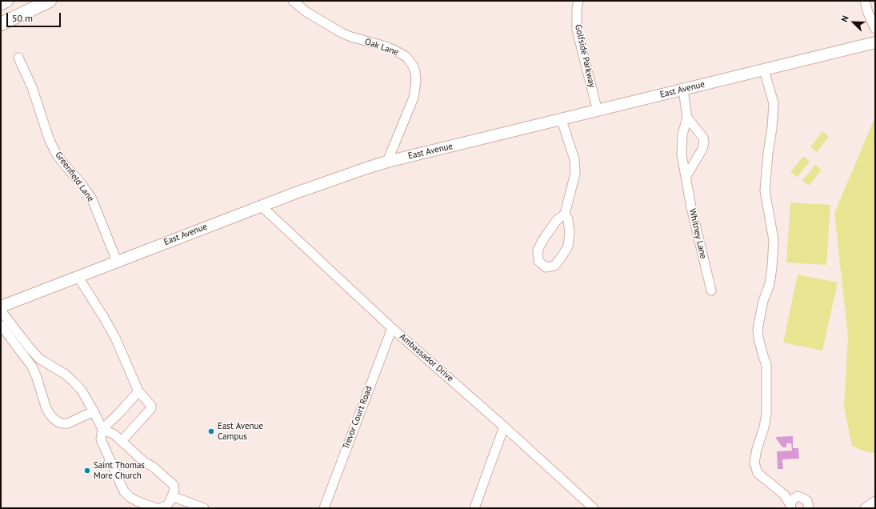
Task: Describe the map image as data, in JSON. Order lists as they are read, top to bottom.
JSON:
{
  "streets": {
    "main road": ["East Avenue"],
    "street": [
      "Oak Lane",
      "Golfside Parkway",
      "Greenfield Lane",
      "Whitney Lane",
      "Ambassador Drive",
      "Trevor Court Road"
    ]
  },
  "crossings": [
    ["Oak Lane", "East Avenue"],
    ["Golfside Parkway", "East Avenue"],
    ["East Avenue", "Greenfield Lane"],
    ["East Avenue", "Whitney Lane"],
    ["East Avenue", "Ambassador Drive"],
    ["Ambassador Drive", "Trevor Court Road"]
  ],
  "places": ["East Avenue Campus", "Saint Thomas More Church"],
  "scale_bar": "50 m",
  "north": "top left"
}
